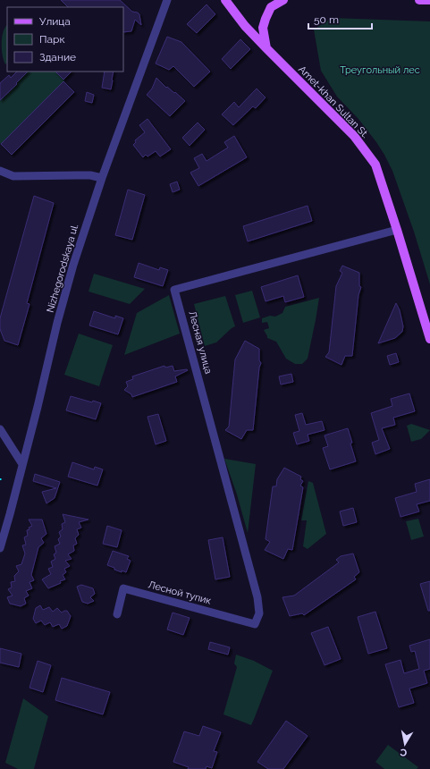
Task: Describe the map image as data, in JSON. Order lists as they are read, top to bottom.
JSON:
{
  "streets": {
    "main road": ["Amet-khan Sultan St."],
    "street": ["Nizhegorodskaya ul.", "Лесная улица", "Лесной тупик"]
  },
  "crossings": [
    ["Amet-khan Sultan St.", "Лесная улица"],
    ["Лесная улица", "Лесной тупик"]
  ],
  "parks": ["Треугольный лес"],
  "legend": ["Улица", "Парк", "Здание"],
  "scale_bar": "50 m",
  "north": "bottom"
}
